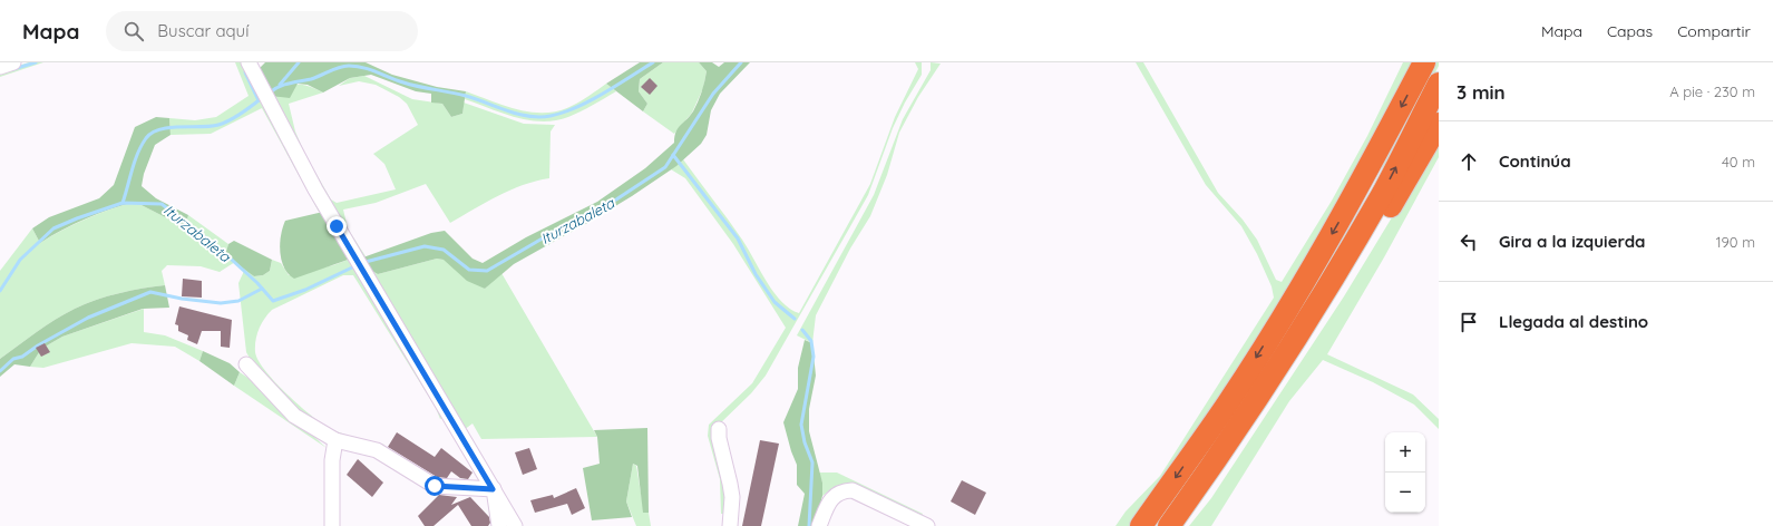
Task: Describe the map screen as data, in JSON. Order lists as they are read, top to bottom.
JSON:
{
  "water": ["Iturzabaleta"],
  "page": {
    "header": "Mapa",
    "search": "Buscar aquí",
    "nav": ["Mapa", "Capas", "Compartir"],
    "heading": ["3 min", "A pie · 230 m"],
    "list": [
      ["Continúa", "40 m"],
      ["Gira a la izquierda", "190 m"],
      "Llegada al destino"
    ],
    "map_buttons": ["+", "−"]
  }
}
